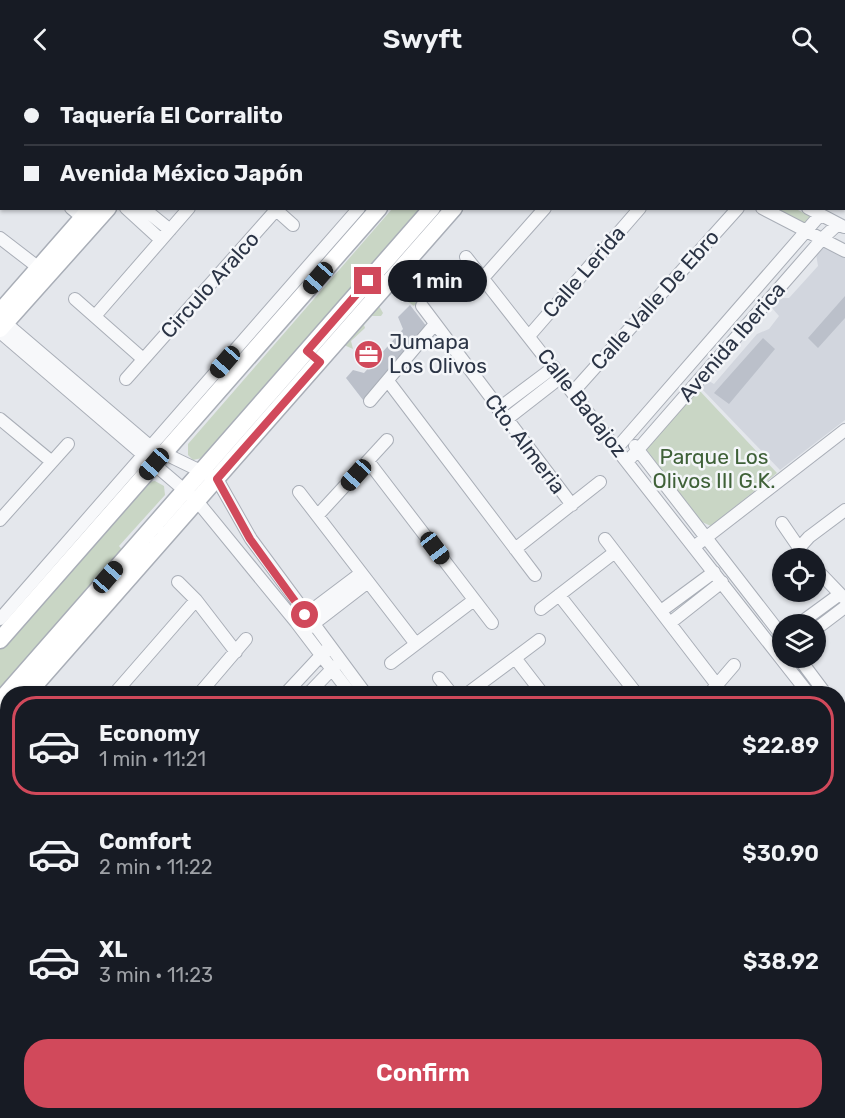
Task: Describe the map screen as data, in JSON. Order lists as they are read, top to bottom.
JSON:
{
  "streets": {
    "street": [
      "Calle Lerida",
      "Circulo Aralco",
      "Calle Valle De Ebro",
      "Avenida Iberica",
      "Calle Badajoz",
      "Cto. Almeria"
    ]
  },
  "crossings": [
    ["Calle Lerida", "Calle Badajoz"],
    ["Calle Valle De Ebro", "Calle Badajoz"],
    ["Avenida Iberica", "Calle Badajoz"]
  ],
  "parks": ["Parque Los Olivos III G.K."],
  "places": {
    "office": ["Jumapa Los Olivos"]
  },
  "page": {
    "header": "Swyft",
    "banner": ["Taquería El Corralito", "Avenida México Japón"],
    "bubble": "1 min",
    "list": [
      {
        "name": "Economy",
        "note": "1 min · 11:21",
        "value": "$22.89"
      },
      {
        "name": "Comfort",
        "note": "2 min · 11:22",
        "value": "$30.90"
      },
      {
        "name": "XL",
        "note": "3 min · 11:23",
        "value": "$38.92"
      }
    ],
    "buttons": "Confirm"
  }
}
